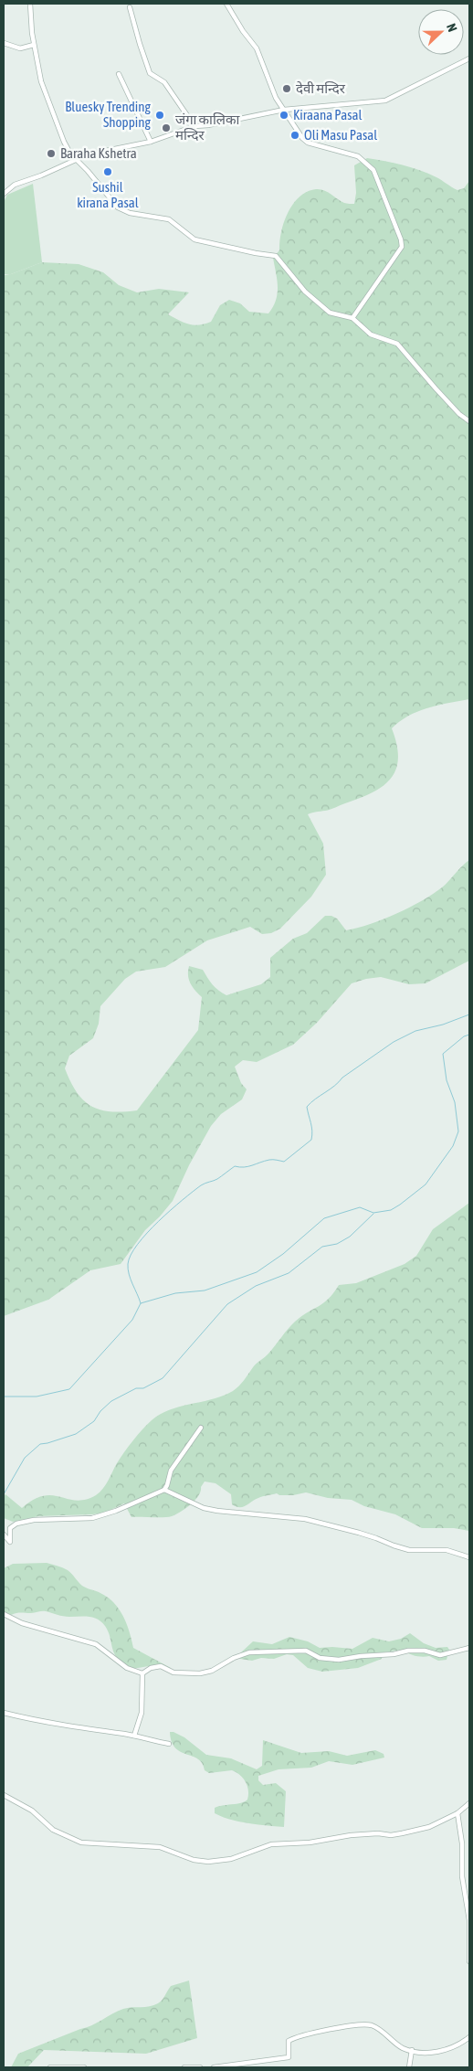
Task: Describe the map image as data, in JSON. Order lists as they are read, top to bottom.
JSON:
{
  "places": [
    "देवी मन्दिर",
    "Bluesky Trending Shopping",
    "Kiraana Pasal",
    "जंगा कालिका मन्दिर",
    "Oli Masu Pasal",
    "Baraha Kshetra",
    "Sushil kirana Pasal"
  ],
  "north": "right"
}
